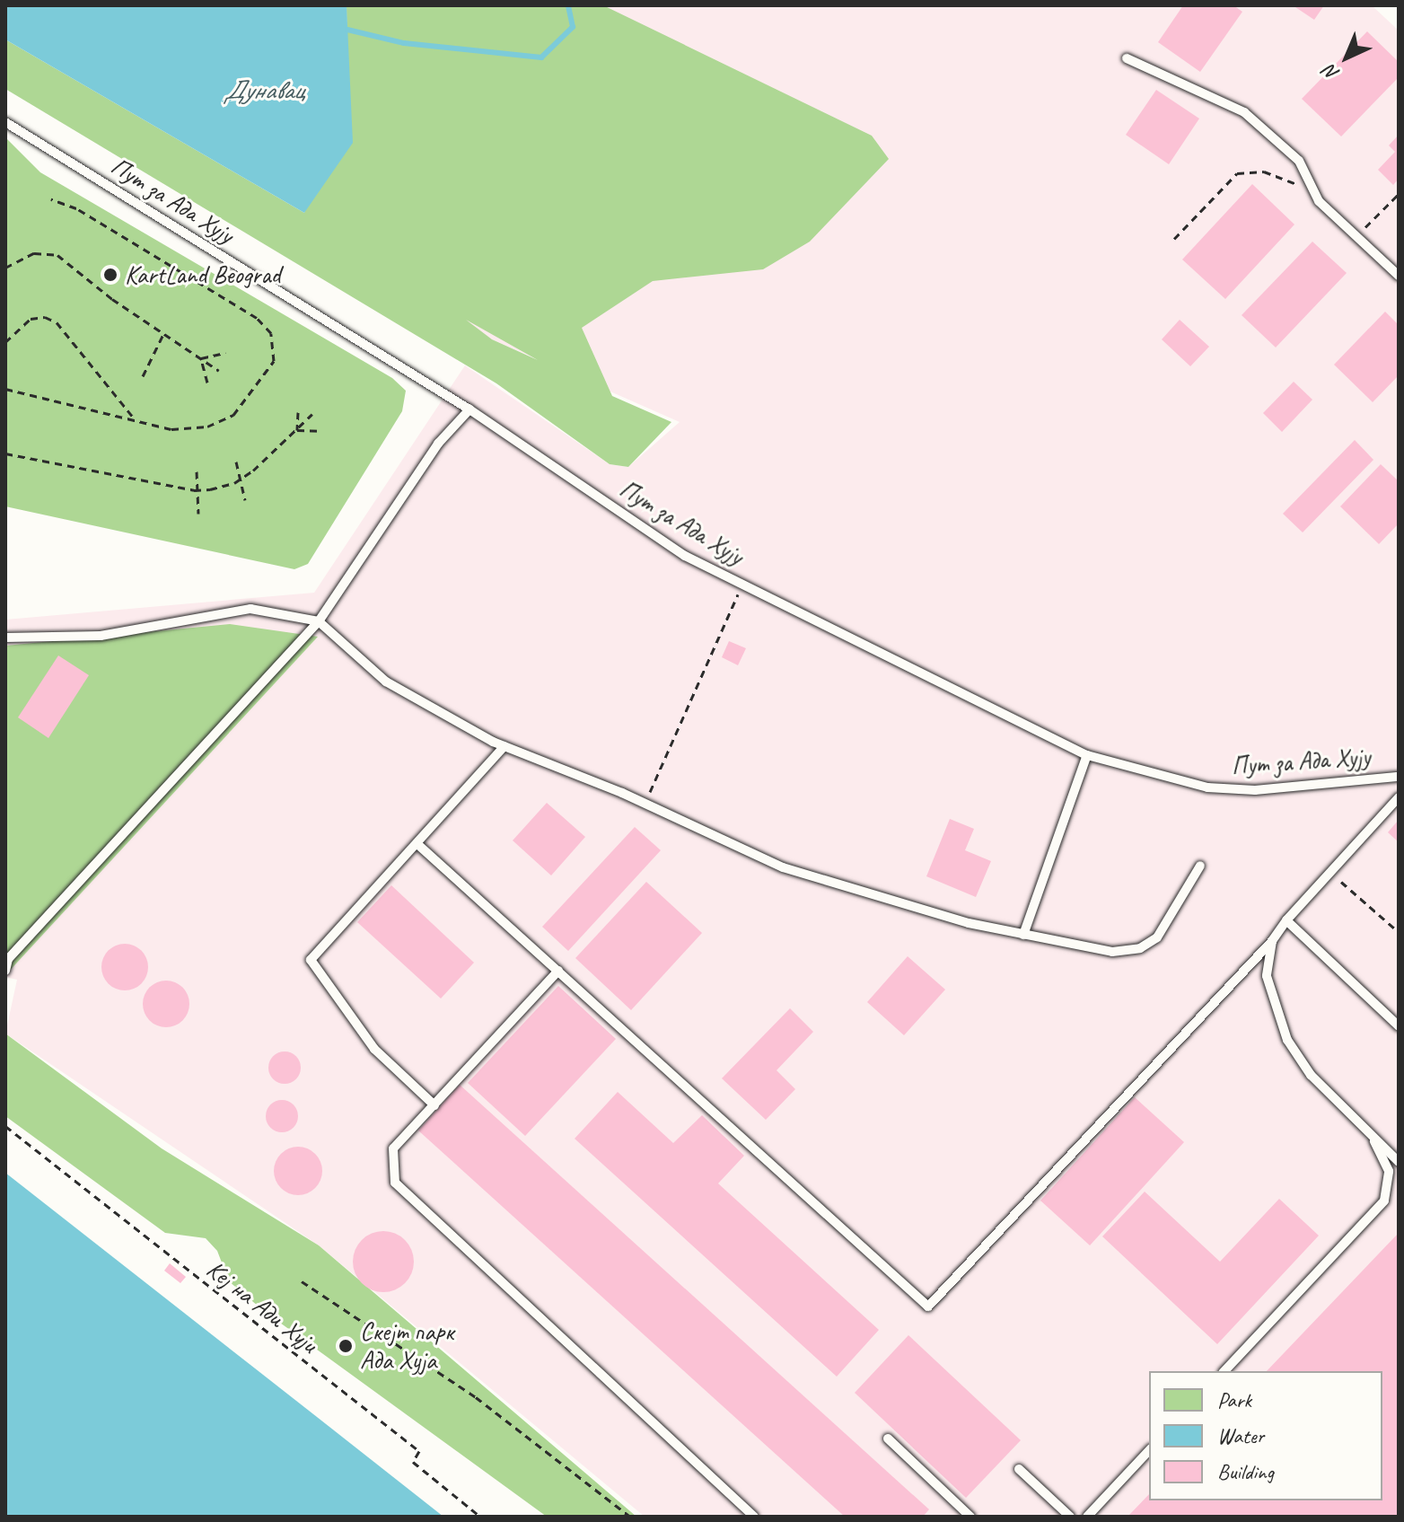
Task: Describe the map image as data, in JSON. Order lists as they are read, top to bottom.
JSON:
{
  "streets": {
    "lane": ["Пут за Ада Хују"],
    "path": ["Кеј на Ади Хуји"]
  },
  "water": ["Дунавац"],
  "places": ["KartLand Beograd", "Скејт парк Ада Хуја"],
  "legend": ["Park", "Water", "Building"],
  "north": "bottom left"
}
